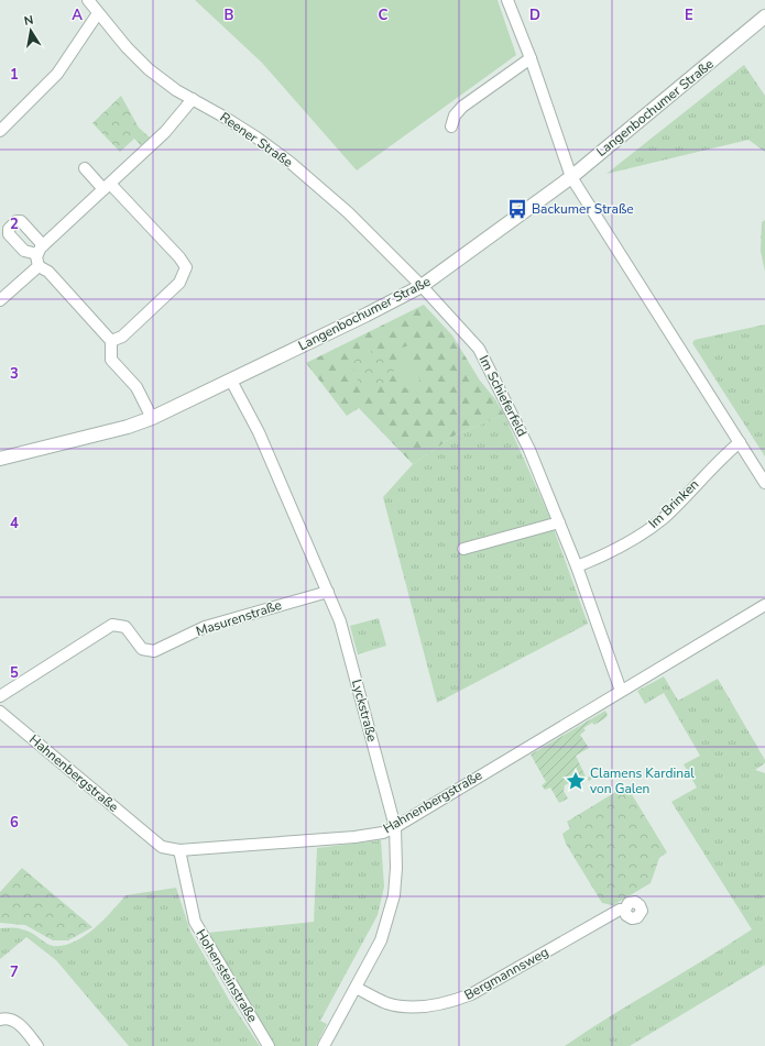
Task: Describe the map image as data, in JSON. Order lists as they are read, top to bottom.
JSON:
{
  "streets": {
    "street": [
      "Langenbochumer Straße",
      "Reener Straße",
      "Im Schieferfeld",
      "Im Brinken",
      "Masurenstraße",
      "Lyckstraße",
      "Hahnenbergstraße",
      "Bergmannsweg",
      "Hohensteinstraße"
    ]
  },
  "crossings": [
    ["Langenbochumer Straße", "Reener Straße"],
    ["Langenbochumer Straße", "Im Schieferfeld"],
    ["Langenbochumer Straße", "Lyckstraße"],
    ["Reener Straße", "Im Schieferfeld"],
    ["Im Schieferfeld", "Im Brinken"],
    ["Im Schieferfeld", "Hahnenbergstraße"],
    ["Masurenstraße", "Lyckstraße"],
    ["Lyckstraße", "Hahnenbergstraße"],
    ["Lyckstraße", "Bergmannsweg"],
    ["Hahnenbergstraße", "Hohensteinstraße"]
  ],
  "places": {
    "bus stop": ["Backumer Straße"],
    "place": ["Clamens Kardinal von Galen"]
  },
  "north": "top",
  "grid": {
    "columns": [
      "A",
      "B",
      "C",
      "D",
      "E"
    ],
    "rows": [
      "1",
      "2",
      "3",
      "4",
      "5",
      "6",
      "7"
    ]
  }
}
